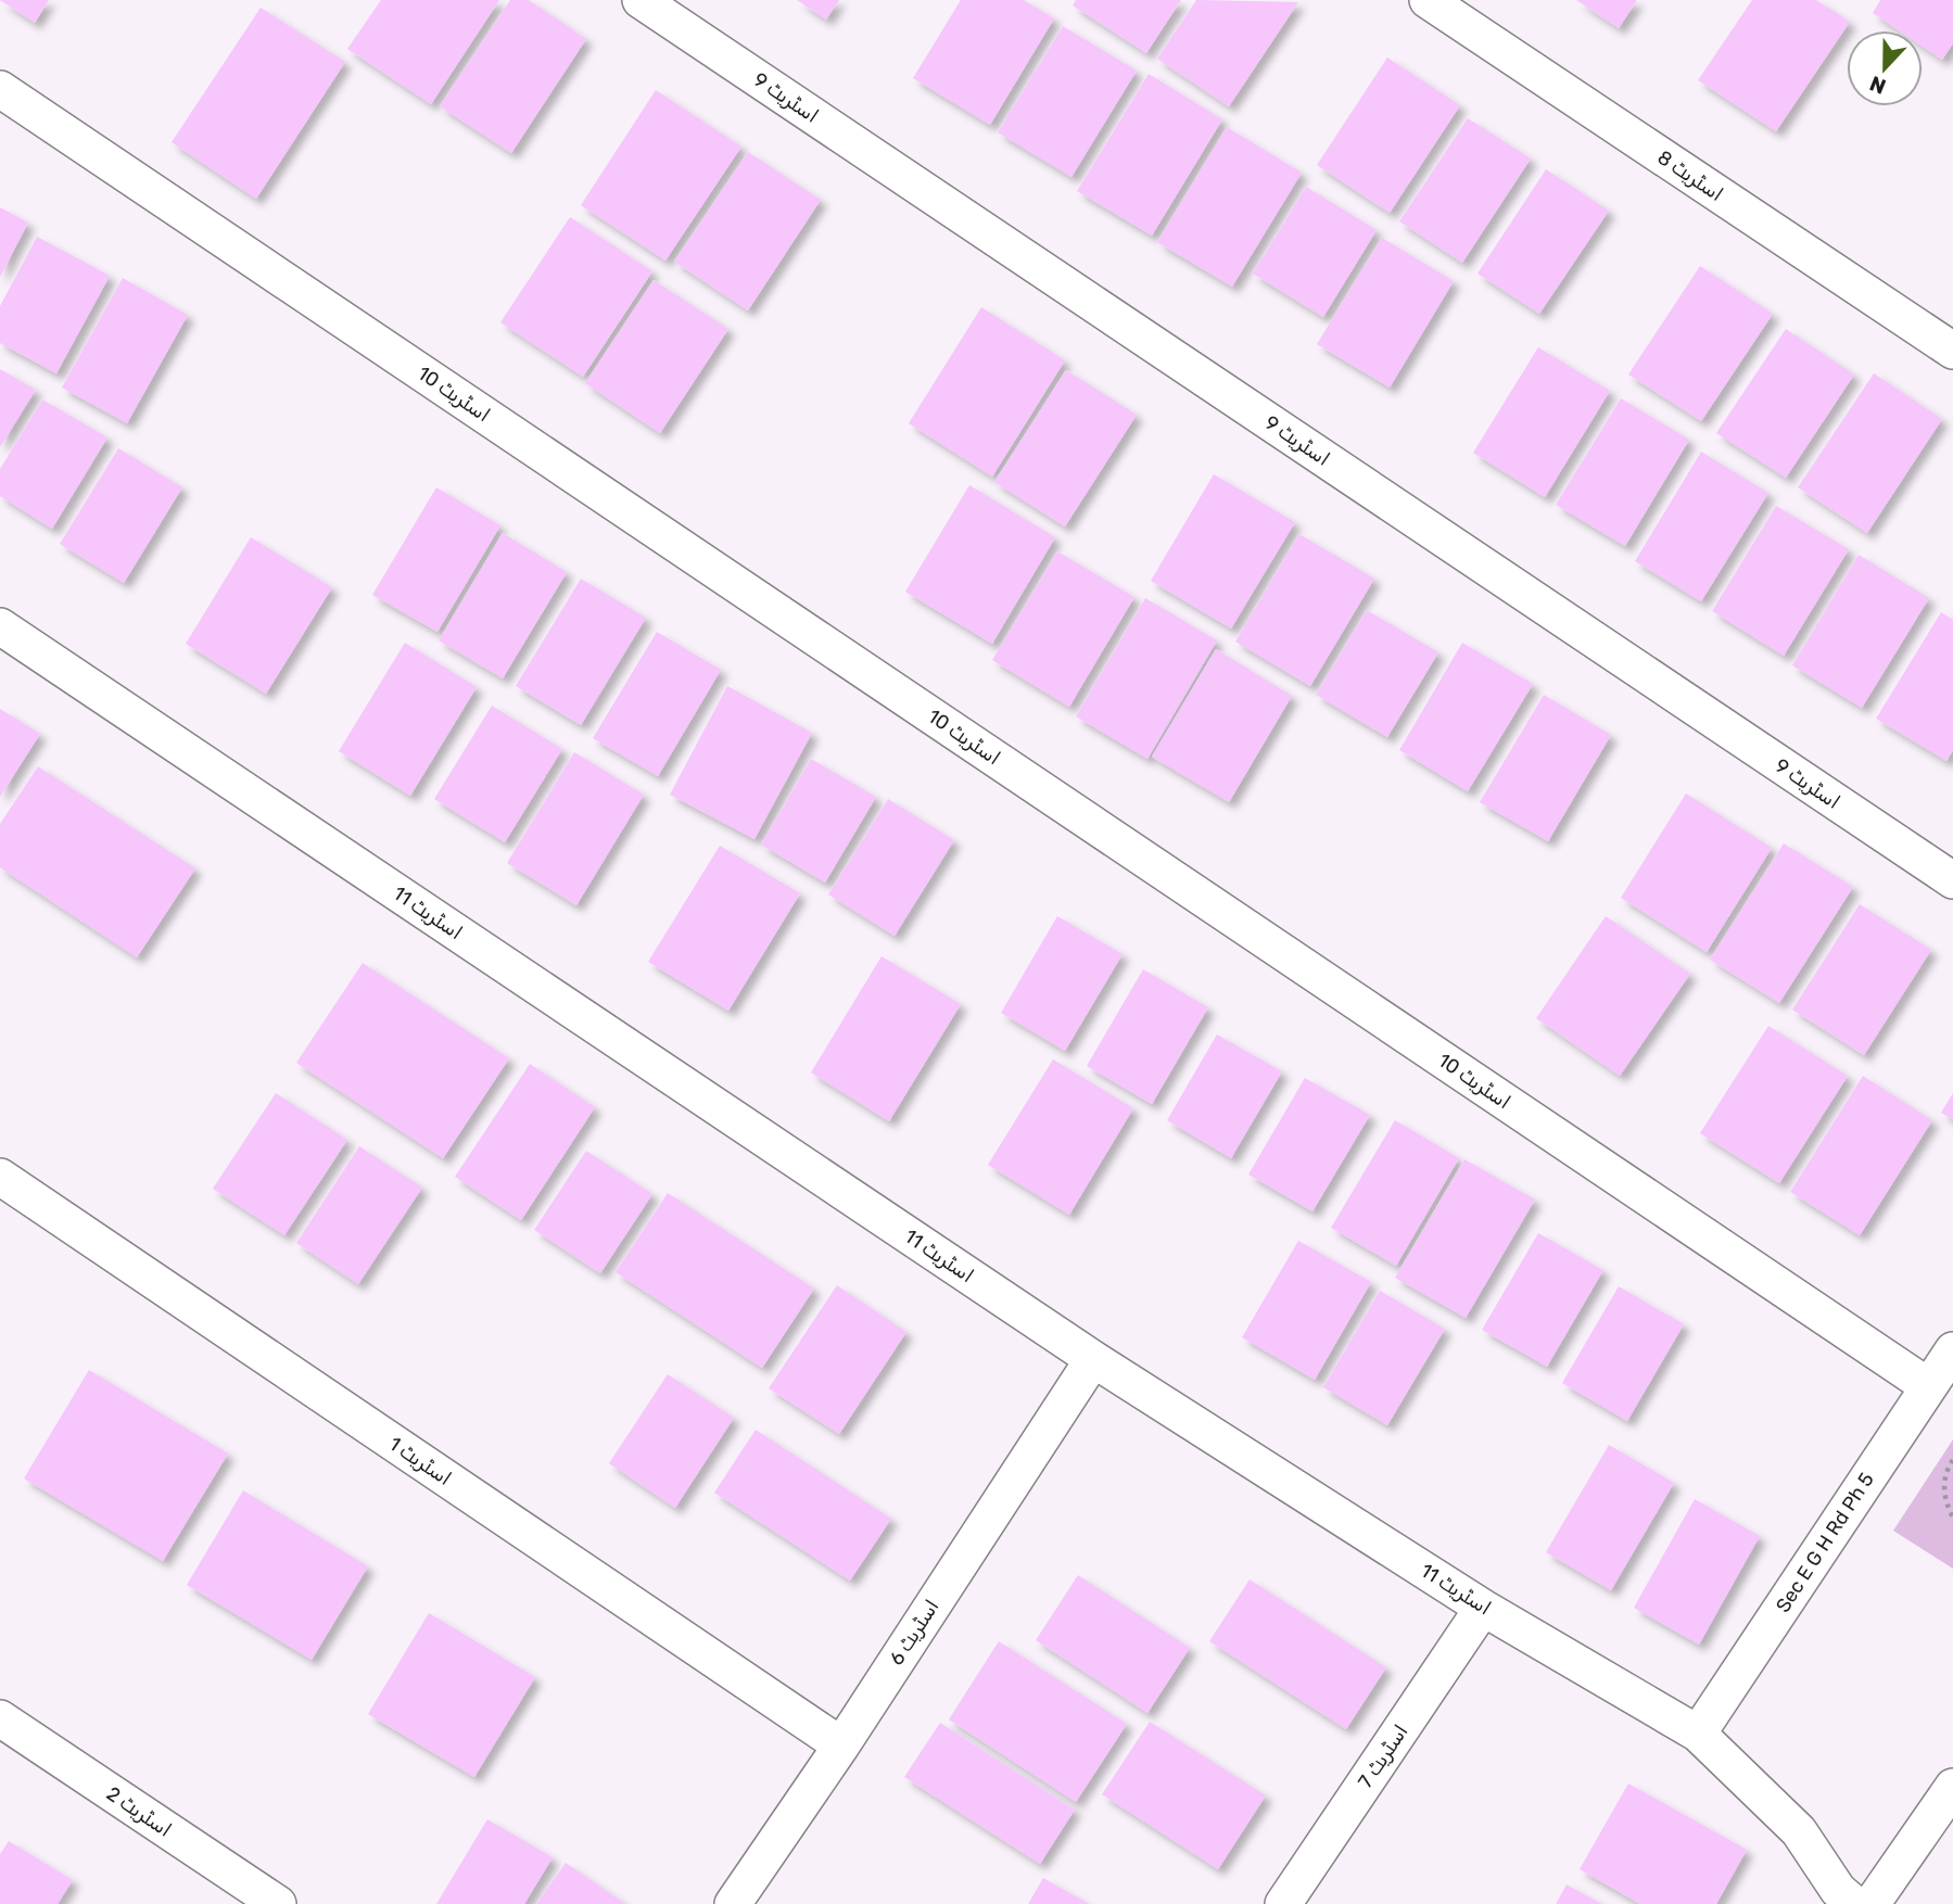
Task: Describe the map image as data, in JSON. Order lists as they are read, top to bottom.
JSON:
{
  "streets": {
    "street": [
      "اسٹریٹ 9",
      "اسٹریٹ 8",
      "اسٹریٹ 10",
      "اسٹریٹ 11",
      "اسٹریٹ 1",
      "Sec E G H Rd Ph 5",
      "اسٹریٹ 6",
      "اسٹریٹ 7",
      "اسٹریٹ 2"
    ]
  },
  "crossings": [
    ["اسٹریٹ 10", "Sec E G H Rd Ph 5"],
    ["اسٹریٹ 11", "Sec E G H Rd Ph 5"],
    ["اسٹریٹ 11", "اسٹریٹ 6"],
    ["اسٹریٹ 11", "اسٹریٹ 7"],
    ["اسٹریٹ 1", "اسٹریٹ 6"]
  ],
  "north": "bottom"
}
